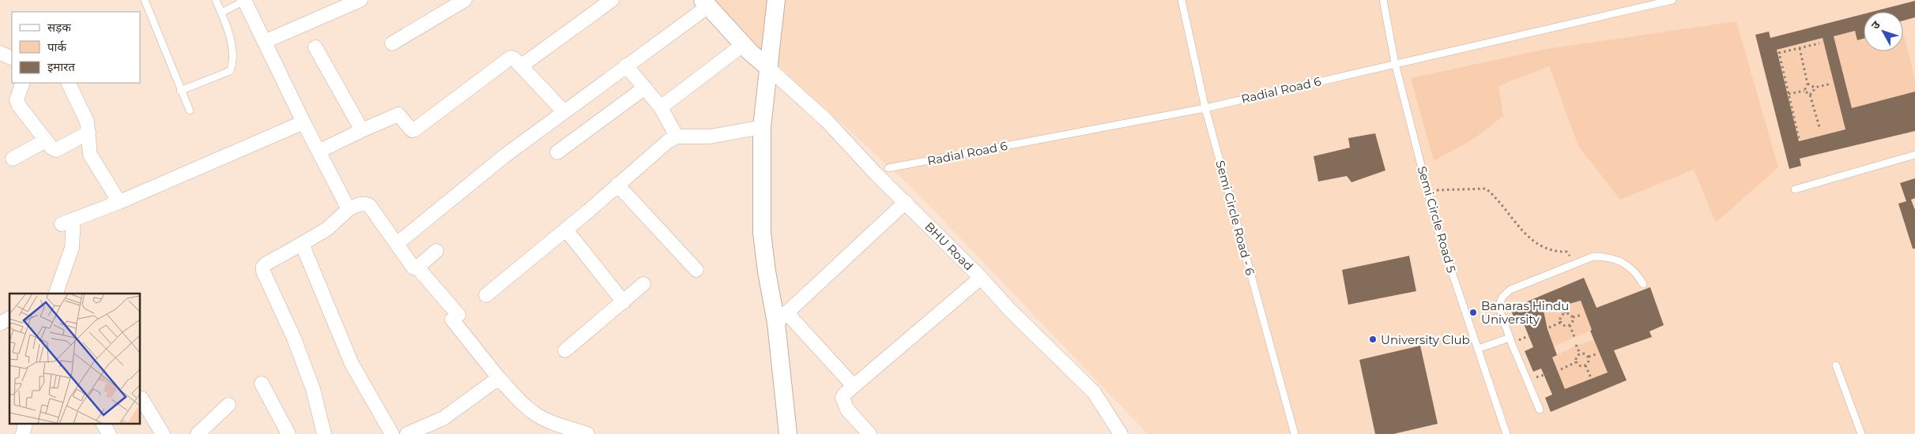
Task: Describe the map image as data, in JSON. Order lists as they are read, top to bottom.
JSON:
{
  "streets": {
    "street": ["BHU Road"],
    "lane": ["Radial Road 6", "Semi Circle Road - 6", "Semi Circle Road 5"]
  },
  "crossings": [
    ["Radial Road 6", "Semi Circle Road - 6"],
    ["Radial Road 6", "Semi Circle Road 5"]
  ],
  "places": ["Banaras Hindu University", "University Club"],
  "legend": ["सड़क", "पार्क", "इमारत"],
  "north": "top left"
}
